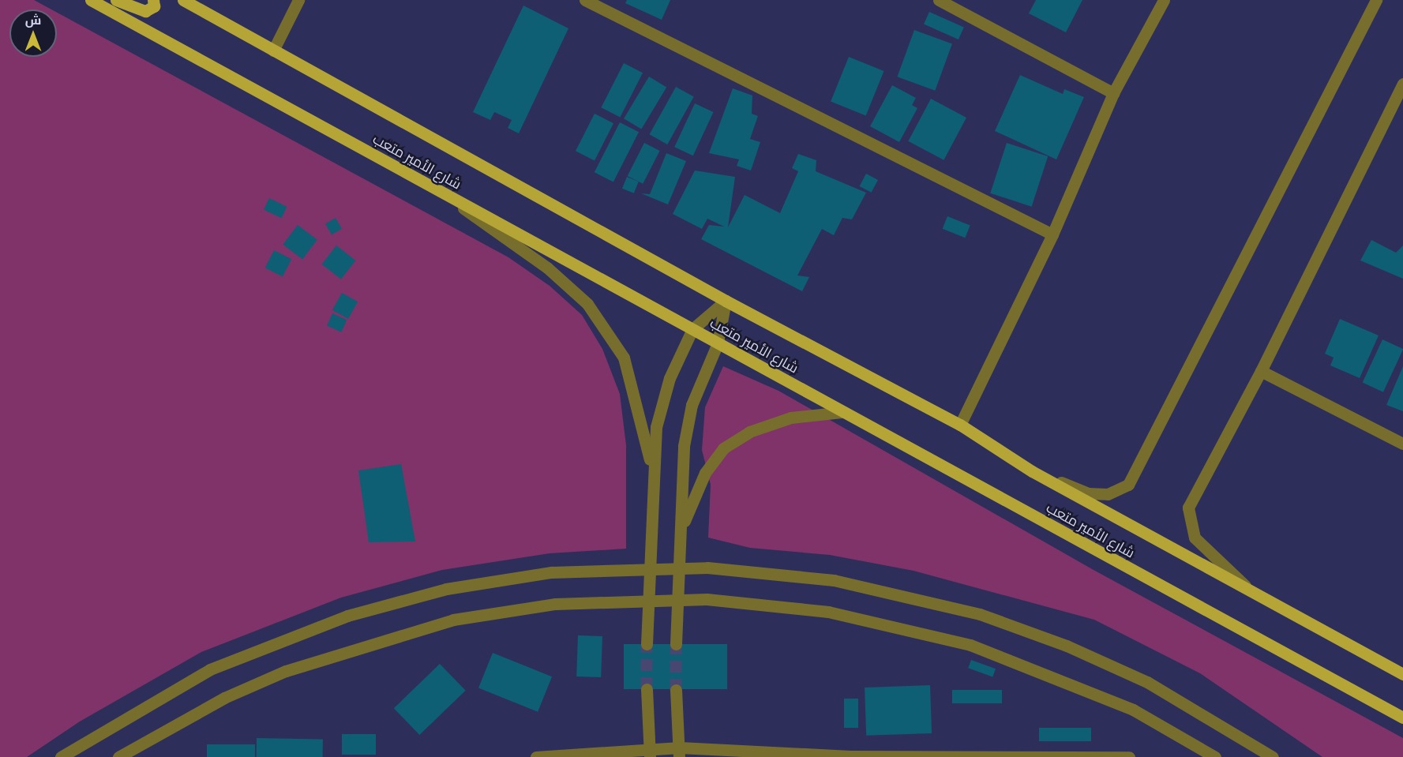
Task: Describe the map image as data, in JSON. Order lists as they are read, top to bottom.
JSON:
{
  "streets": {
    "main road": ["شارع الأمير متعب"]
  },
  "north": "top"
}
